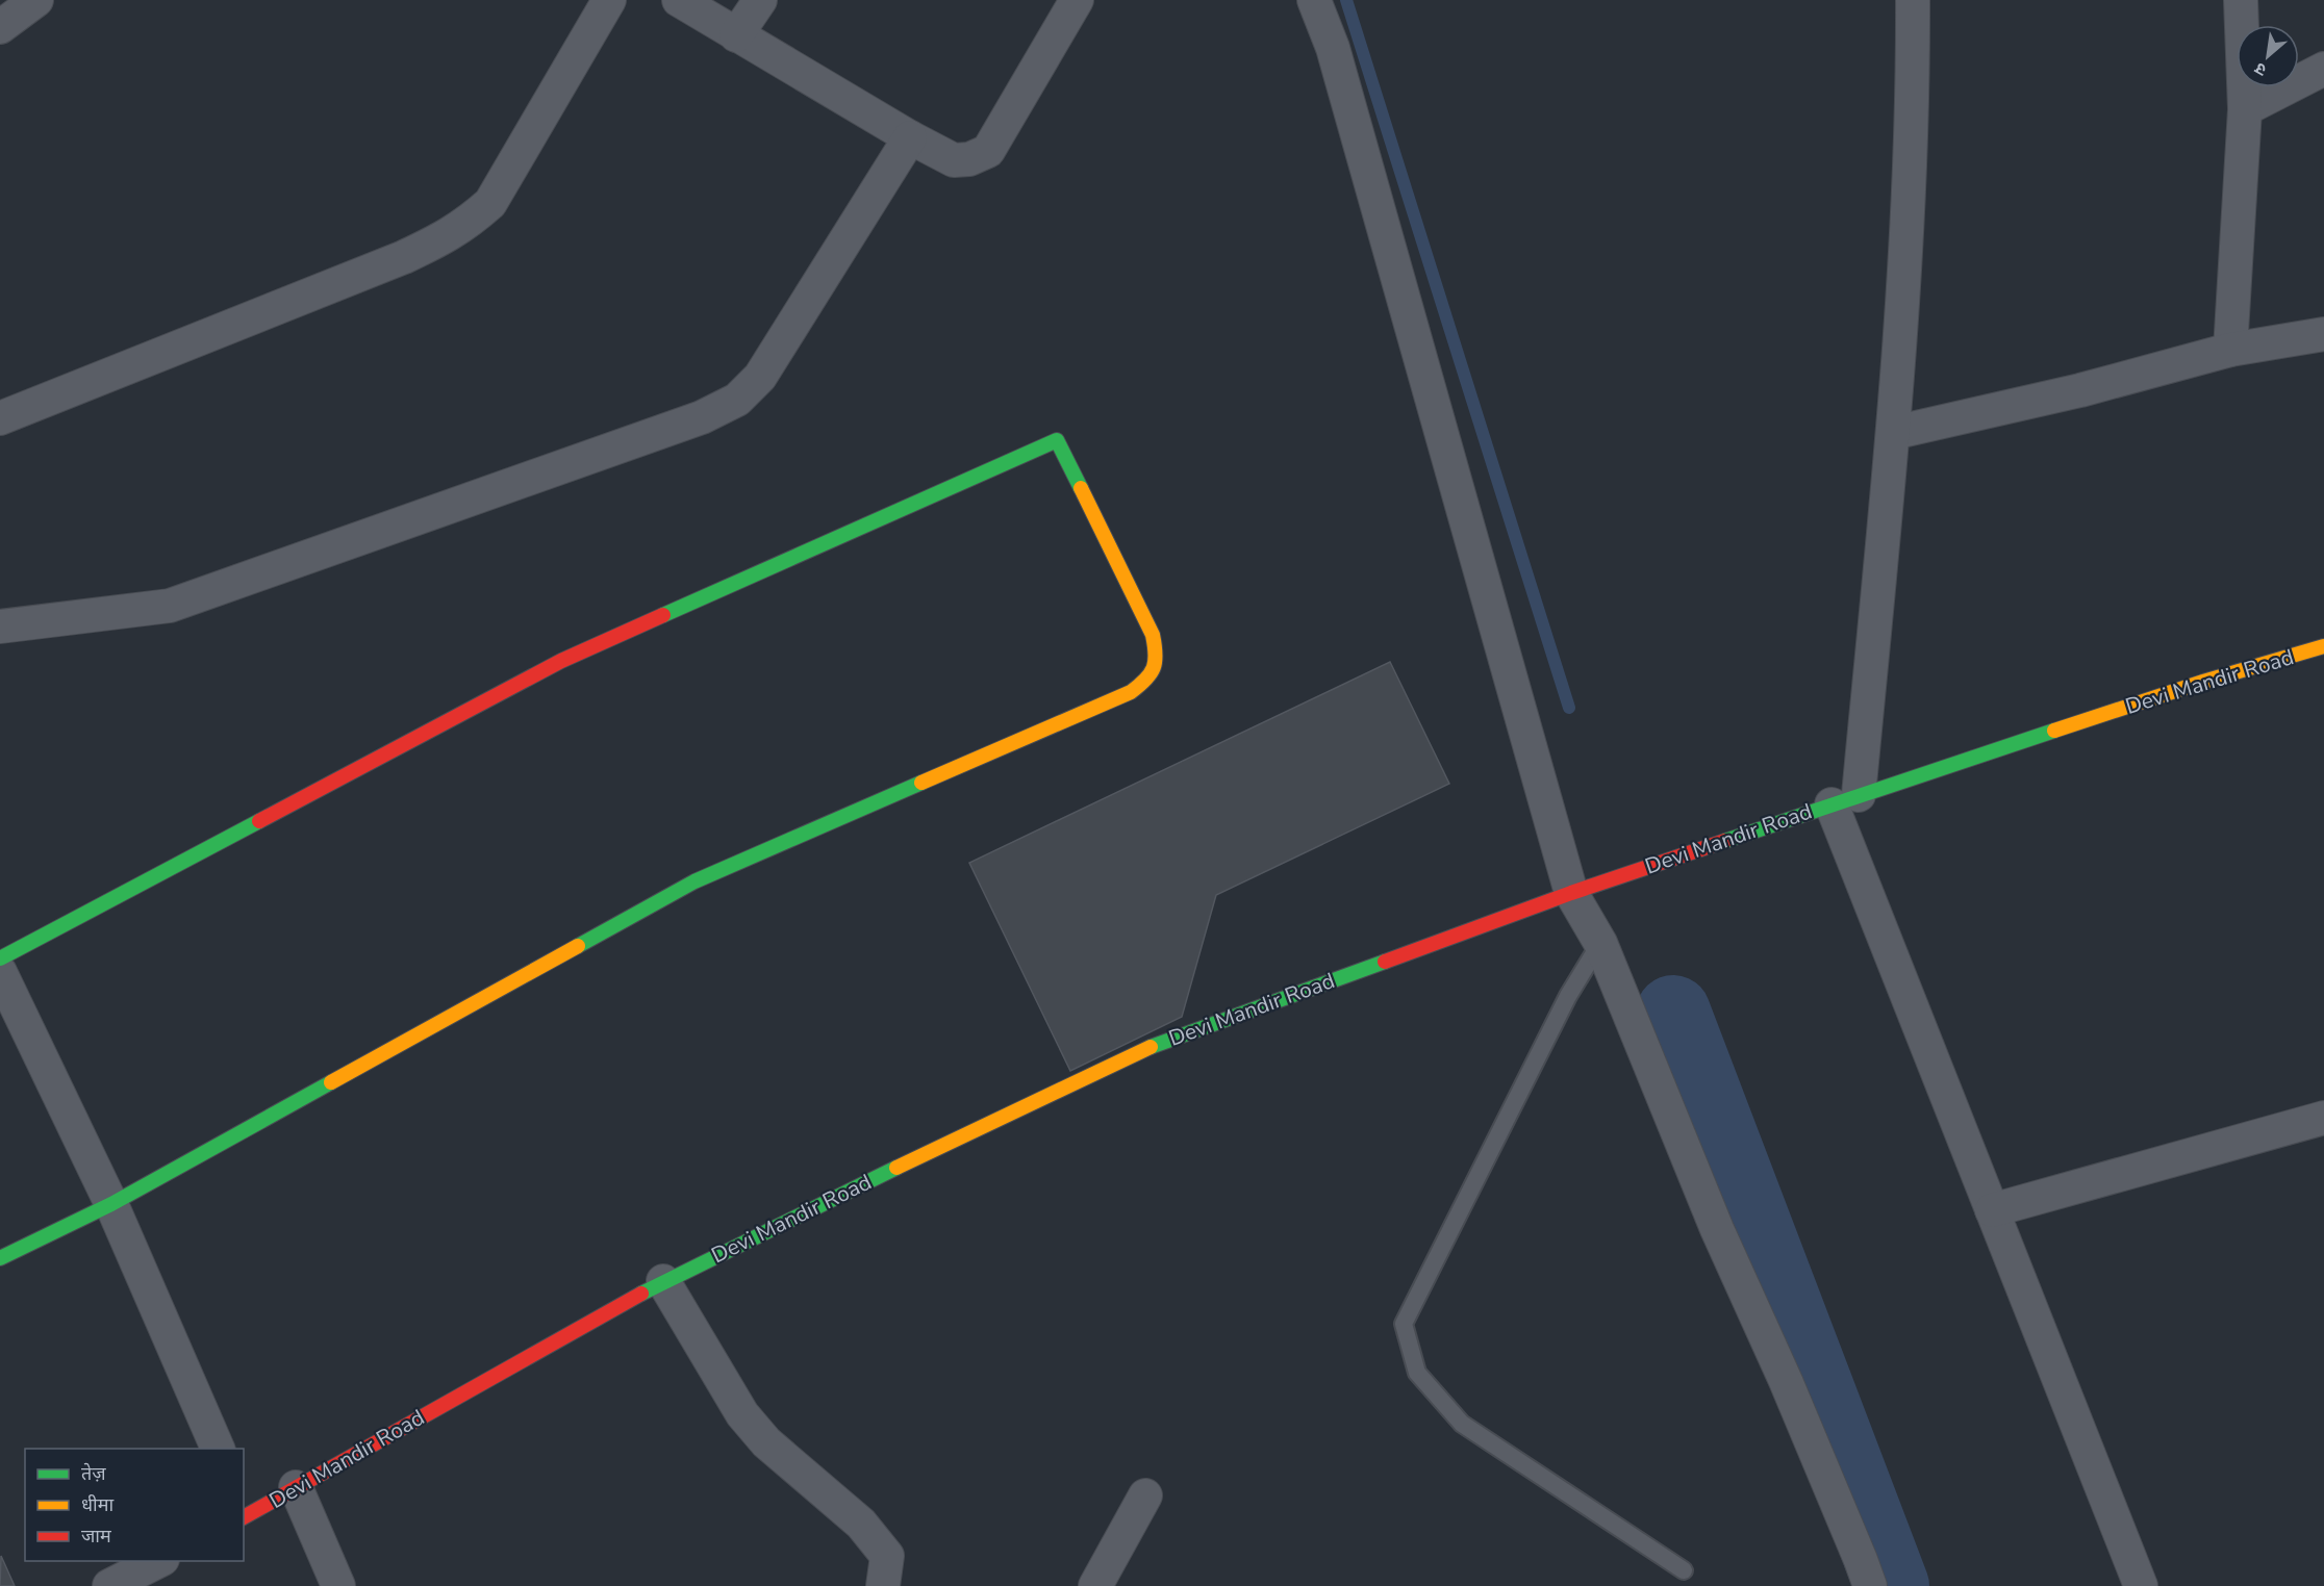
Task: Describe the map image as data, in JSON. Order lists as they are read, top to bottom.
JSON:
{
  "streets": {
    "street": ["Devi Mandir Road"]
  },
  "legend": ["तेज़", "धीमा", "जाम"],
  "north": "bottom left"
}
